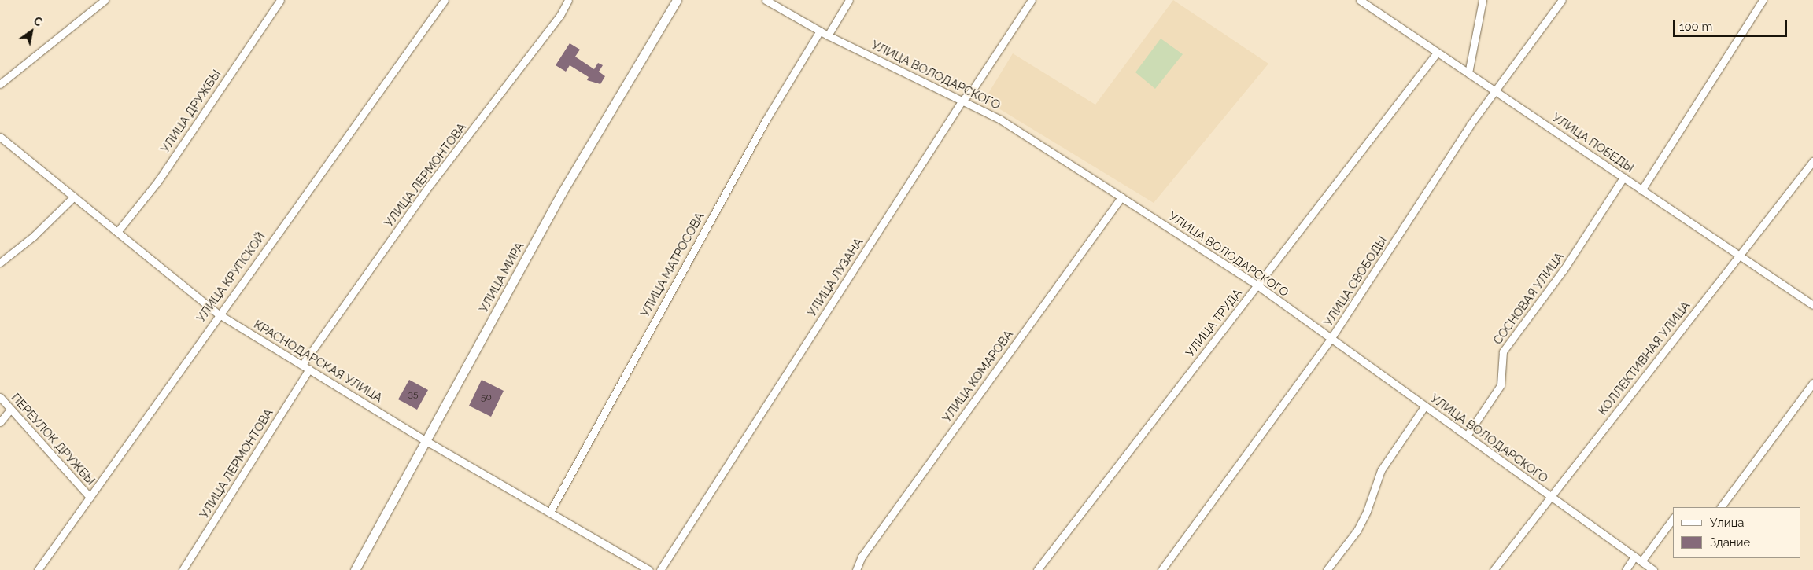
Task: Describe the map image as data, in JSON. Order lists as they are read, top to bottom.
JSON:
{
  "streets": {
    "main road": ["УЛИЦА МИРА"],
    "street": [
      "УЛИЦА ВОЛОДАРСКОГО",
      "УЛИЦА ДРУЖБЫ",
      "УЛИЦА ПОБЕДЫ",
      "УЛИЦА ЛЕРМОНТОВА",
      "УЛИЦА МАТРОСОВА",
      "УЛИЦА КРУПСКОЙ",
      "УЛИЦА ЛУЗАНА",
      "УЛИЦА СВОБОДЫ",
      "СОСНОВАЯ УЛИЦА",
      "УЛИЦА ТРУДА",
      "КОЛЛЕКТИВНАЯ УЛИЦА",
      "КРАСНОДАРСКАЯ УЛИЦА",
      "УЛИЦА КОМАРОВА",
      "ПЕРЕУЛОК ДРУЖБЫ"
    ]
  },
  "crossings": [
    ["УЛИЦА ВОЛОДАРСКОГО", "УЛИЦА МАТРОСОВА"],
    ["УЛИЦА ВОЛОДАРСКОГО", "УЛИЦА ЛУЗАНА"],
    ["УЛИЦА ВОЛОДАРСКОГО", "УЛИЦА СВОБОДЫ"],
    ["УЛИЦА ВОЛОДАРСКОГО", "СОСНОВАЯ УЛИЦА"],
    ["УЛИЦА ВОЛОДАРСКОГО", "УЛИЦА ТРУДА"],
    ["УЛИЦА ВОЛОДАРСКОГО", "КОЛЛЕКТИВНАЯ УЛИЦА"],
    ["УЛИЦА ВОЛОДАРСКОГО", "УЛИЦА КОМАРОВА"],
    ["УЛИЦА ДРУЖБЫ", "КРАСНОДАРСКАЯ УЛИЦА"],
    ["УЛИЦА ПОБЕДЫ", "УЛИЦА СВОБОДЫ"],
    ["УЛИЦА ПОБЕДЫ", "СОСНОВАЯ УЛИЦА"],
    ["УЛИЦА ПОБЕДЫ", "УЛИЦА ТРУДА"],
    ["УЛИЦА ПОБЕДЫ", "КОЛЛЕКТИВНАЯ УЛИЦА"],
    ["УЛИЦА ЛЕРМОНТОВА", "КРАСНОДАРСКАЯ УЛИЦА"],
    ["УЛИЦА МАТРОСОВА", "КРАСНОДАРСКАЯ УЛИЦА"],
    ["УЛИЦА КРУПСКОЙ", "КРАСНОДАРСКАЯ УЛИЦА"],
    ["УЛИЦА КРУПСКОЙ", "ПЕРЕУЛОК ДРУЖБЫ"],
    ["УЛИЦА МИРА", "КРАСНОДАРСКАЯ УЛИЦА"]
  ],
  "house_numbers": ["35", "50"],
  "legend": ["Улица", "Здание"],
  "scale_bar": "100 m",
  "north": "top right"
}
